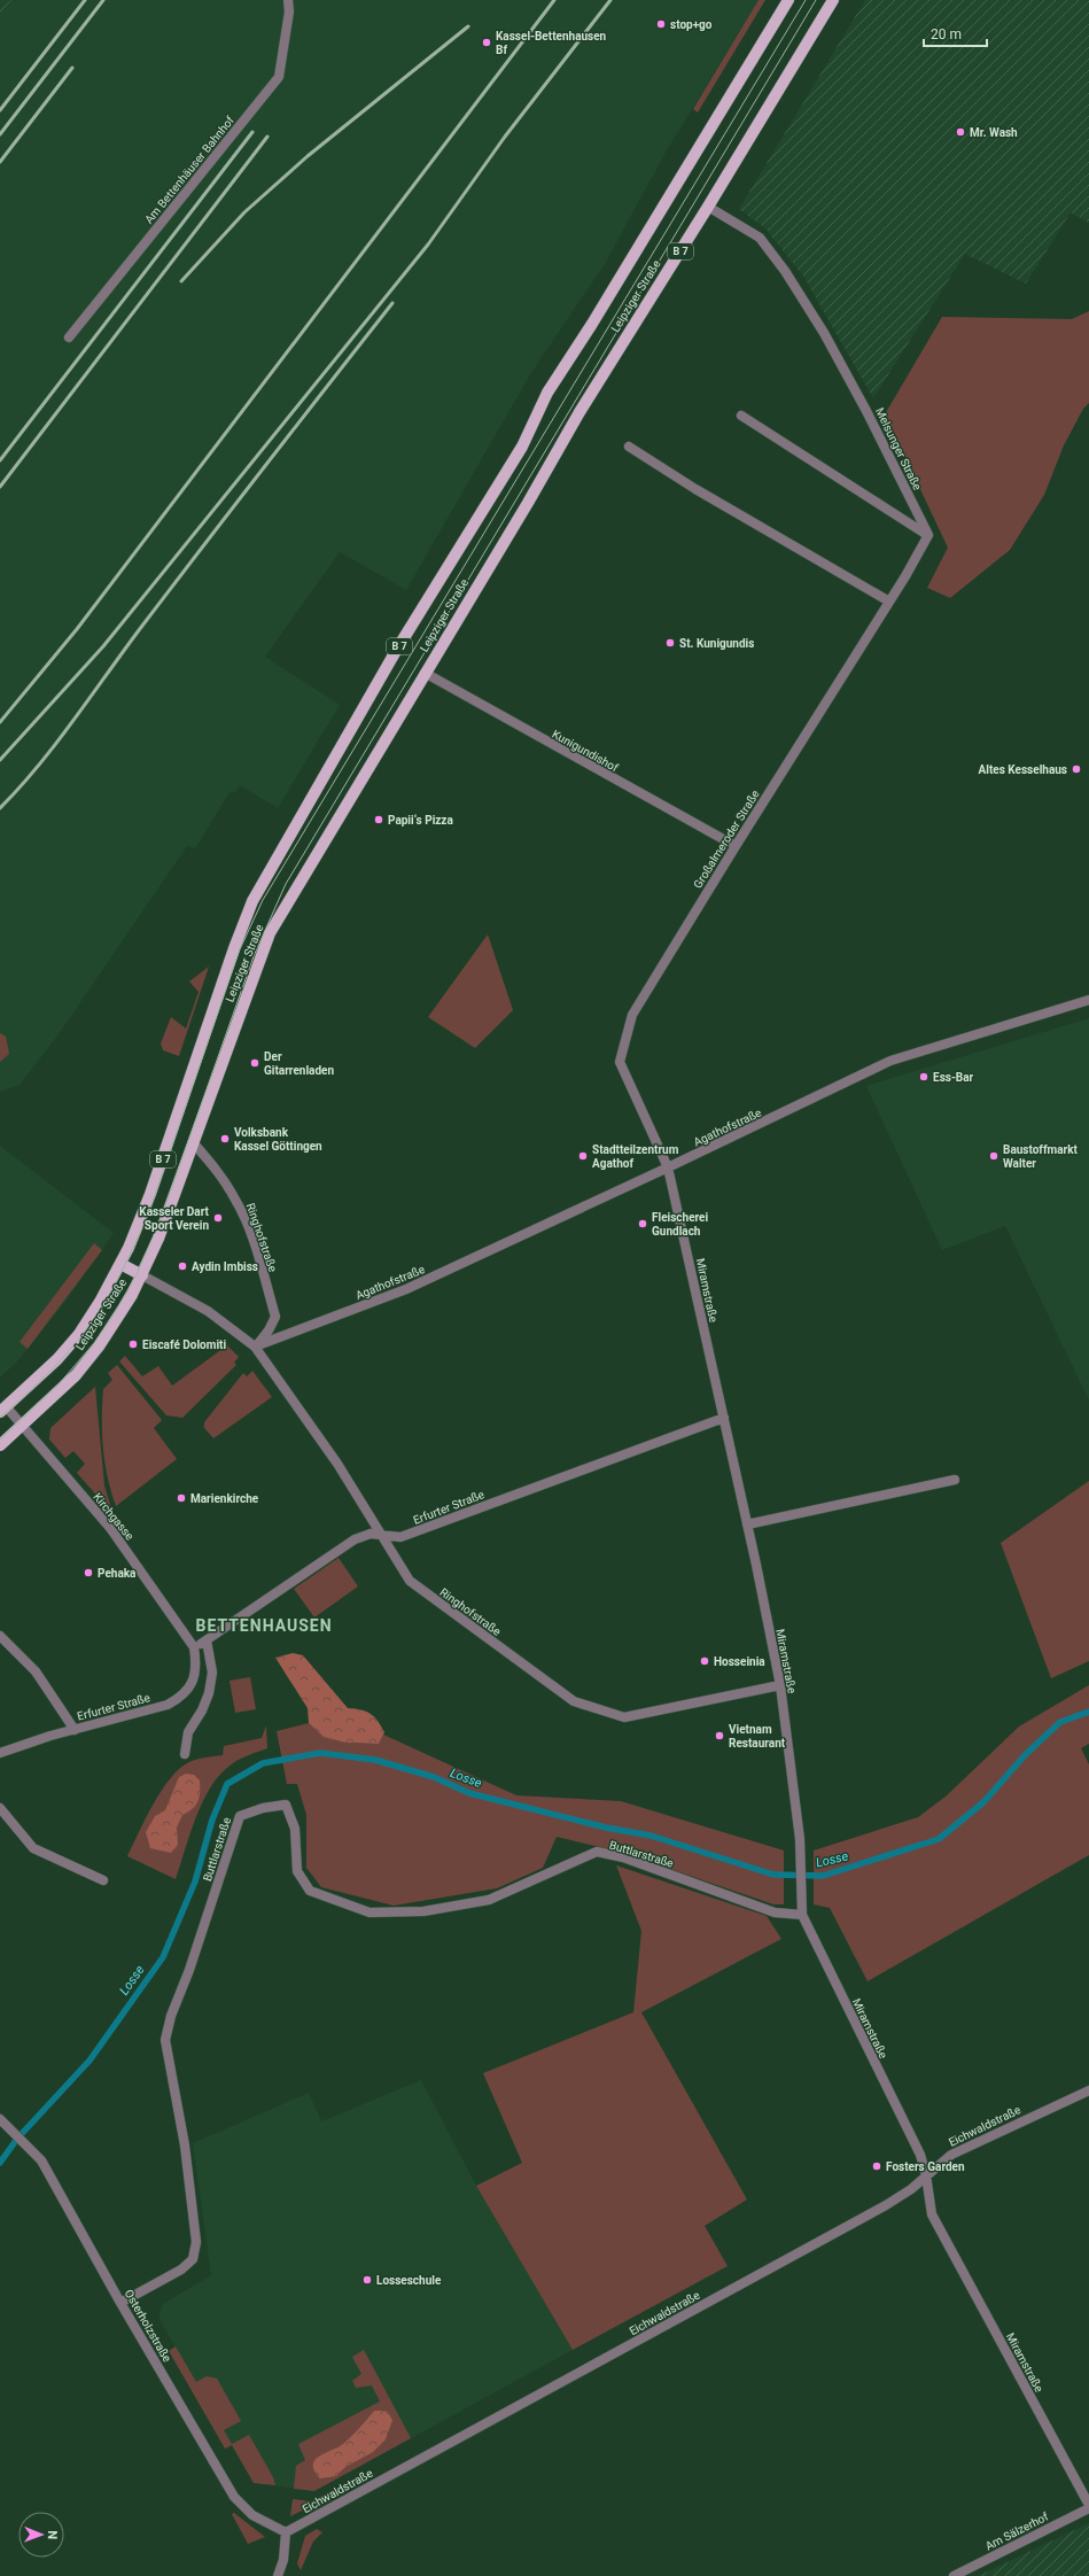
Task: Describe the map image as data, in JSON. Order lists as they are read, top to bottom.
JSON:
{
  "streets": {
    "main road": ["B 7", "Leipziger Straße"],
    "street": [
      "Am Bettenhäuser Bahnhof",
      "Melsunger Straße",
      "Kunigundishof",
      "Großalmeroder Straße",
      "Agathofstraße",
      "Ringhofstraße",
      "Miramstraße",
      "Erfurter Straße",
      "Kirchgasse",
      "Buttlarstraße",
      "Eichwaldstraße",
      "Osterholzstraße",
      "Am Sälzerhof"
    ]
  },
  "crossings": [
    ["B 7", "Leipziger Straße"],
    ["B 7", "Kirchgasse"],
    ["Leipziger Straße", "Melsunger Straße"],
    ["Leipziger Straße", "Kunigundishof"],
    ["Leipziger Straße", "Ringhofstraße"],
    ["Leipziger Straße", "Kirchgasse"],
    ["Melsunger Straße", "Großalmeroder Straße"],
    ["Kunigundishof", "Großalmeroder Straße"],
    ["Großalmeroder Straße", "Agathofstraße"],
    ["Großalmeroder Straße", "Miramstraße"],
    ["Agathofstraße", "Ringhofstraße"],
    ["Agathofstraße", "Miramstraße"],
    ["Ringhofstraße", "Miramstraße"],
    ["Ringhofstraße", "Erfurter Straße"],
    ["Miramstraße", "Erfurter Straße"],
    ["Miramstraße", "Buttlarstraße"],
    ["Miramstraße", "Eichwaldstraße"],
    ["Miramstraße", "Am Sälzerhof"],
    ["Erfurter Straße", "Kirchgasse"],
    ["Buttlarstraße", "Osterholzstraße"],
    ["Eichwaldstraße", "Osterholzstraße"]
  ],
  "districts": ["BETTENHAUSEN"],
  "water": ["Losse"],
  "places": [
    "stop+go",
    "Kassel-Bettenhausen Bf",
    "Mr. Wash",
    "St. Kunigundis",
    "Altes Kesselhaus",
    "Papii‘s Pizza",
    "Der Gitarrenladen",
    "Ess-Bar",
    "Volksbank Kassel Göttingen",
    "Stadtteilzentrum Agathof",
    "Baustoffmarkt Walter",
    "Kasseler Dart Sport Verein",
    "Fleischerei Gundlach",
    "Aydin Imbiss",
    "Eiscafé Dolomiti",
    "Marienkirche",
    "Pehaka",
    "Hosseinia",
    "Vietnam Restaurant",
    "Fosters Garden",
    "Losseschule"
  ],
  "scale_bar": "20 m",
  "north": "right"
}
